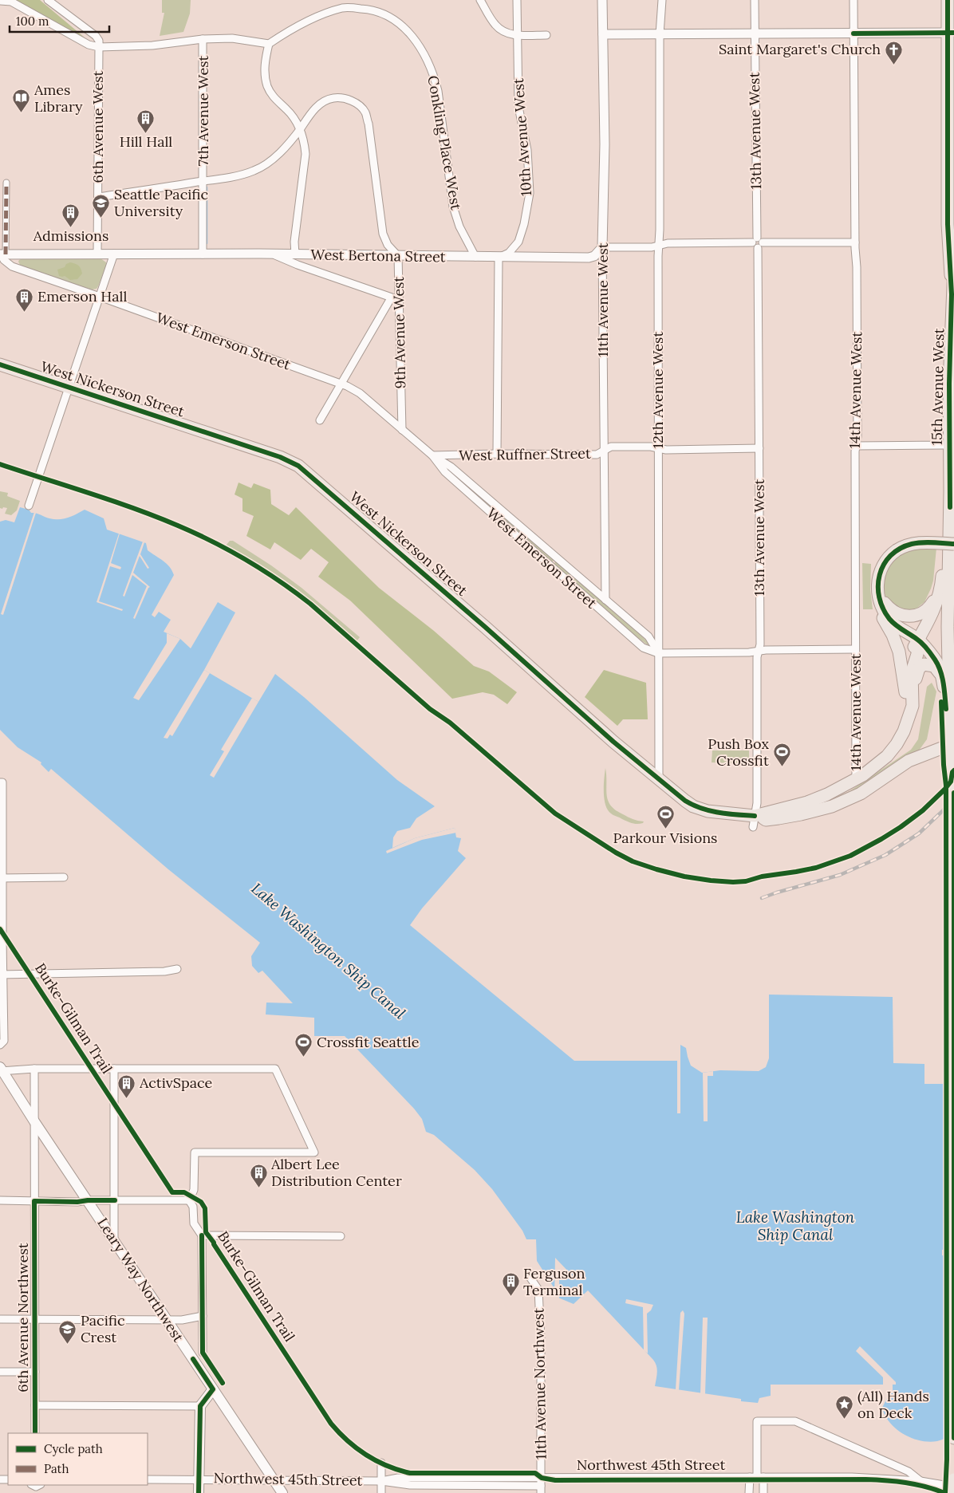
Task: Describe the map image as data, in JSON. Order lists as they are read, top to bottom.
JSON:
{
  "streets": {
    "main road": ["15th Avenue West", "West Nickerson Street", "Leary Way Northwest"],
    "street": [
      "7th Avenue West",
      "6th Avenue West",
      "13th Avenue West",
      "10th Avenue West",
      "Conkling Place West",
      "West Bertona Street",
      "11th Avenue West",
      "9th Avenue West",
      "West Emerson Street",
      "12th Avenue West",
      "14th Avenue West",
      "West Ruffner Street",
      "6th Avenue Northwest",
      "11th Avenue Northwest",
      "Northwest 45th Street"
    ],
    "cycle path": ["Burke-Gilman Trail"]
  },
  "crossings": [
    ["7th Avenue West", "West Bertona Street"],
    ["6th Avenue West", "West Bertona Street"],
    ["13th Avenue West", "West Emerson Street"],
    ["13th Avenue West", "West Nickerson Street"],
    ["13th Avenue West", "West Ruffner Street"],
    ["10th Avenue West", "West Bertona Street"],
    ["Conkling Place West", "West Bertona Street"],
    ["West Bertona Street", "11th Avenue West"],
    ["West Bertona Street", "9th Avenue West"],
    ["West Bertona Street", "West Emerson Street"],
    ["11th Avenue West", "West Emerson Street"],
    ["11th Avenue West", "West Ruffner Street"],
    ["9th Avenue West", "West Emerson Street"],
    ["West Emerson Street", "12th Avenue West"],
    ["West Emerson Street", "14th Avenue West"],
    ["West Emerson Street", "West Ruffner Street"],
    ["West Nickerson Street", "12th Avenue West"],
    ["West Nickerson Street", "14th Avenue West"],
    ["12th Avenue West", "West Ruffner Street"],
    ["Leary Way Northwest", "6th Avenue Northwest"],
    ["Leary Way Northwest", "Northwest 45th Street"],
    ["11th Avenue Northwest", "Northwest 45th Street"]
  ],
  "water": ["Lake Washington Ship Canal"],
  "places": {
    "church": ["Saint Margaret's Church"],
    "library": ["Ames Library"],
    "building": [
      "Hill Hall",
      "Admissions",
      "Emerson Hall",
      "ActivSpace",
      "Albert Lee Distribution Center",
      "Ferguson Terminal"
    ],
    "school or university": ["Seattle Pacific University", "Pacific Crest"],
    "sports": ["Push Box Crossfit", "Parkour Visions", "Crossfit Seattle"],
    "place": ["(All) Hands on Deck"]
  },
  "legend": ["Cycle path", "Path"],
  "scale_bar": "100 m"
}
